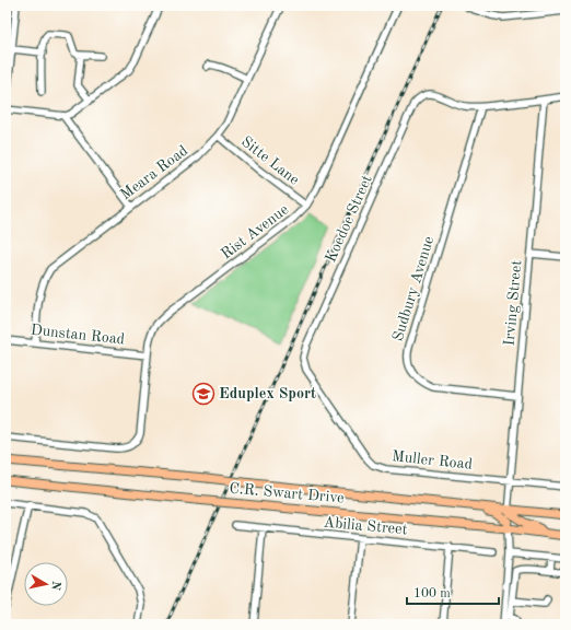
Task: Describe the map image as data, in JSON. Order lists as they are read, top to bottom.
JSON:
{
  "streets": {
    "main road": ["C.R. Swart Drive"],
    "street": [
      "Sitte Lane",
      "Meara Road",
      "Koedoe Street",
      "Rist Avenue",
      "Sudbury Avenue",
      "Irving Street",
      "Dunstan Road",
      "Muller Road",
      "Abilia Street"
    ]
  },
  "crossings": [
    ["Sitte Lane", "Meara Road"],
    ["Sitte Lane", "Rist Avenue"],
    ["Meara Road", "Dunstan Road"],
    ["Koedoe Street", "Sudbury Avenue"],
    ["Koedoe Street", "Muller Road"],
    ["Rist Avenue", "Dunstan Road"],
    ["Sudbury Avenue", "Irving Street"],
    ["Irving Street", "Muller Road"],
    ["Irving Street", "C.R. Swart Drive"]
  ],
  "places": {
    "school or university": ["Eduplex Sport"]
  },
  "scale_bar": "100 m",
  "north": "right"
}
